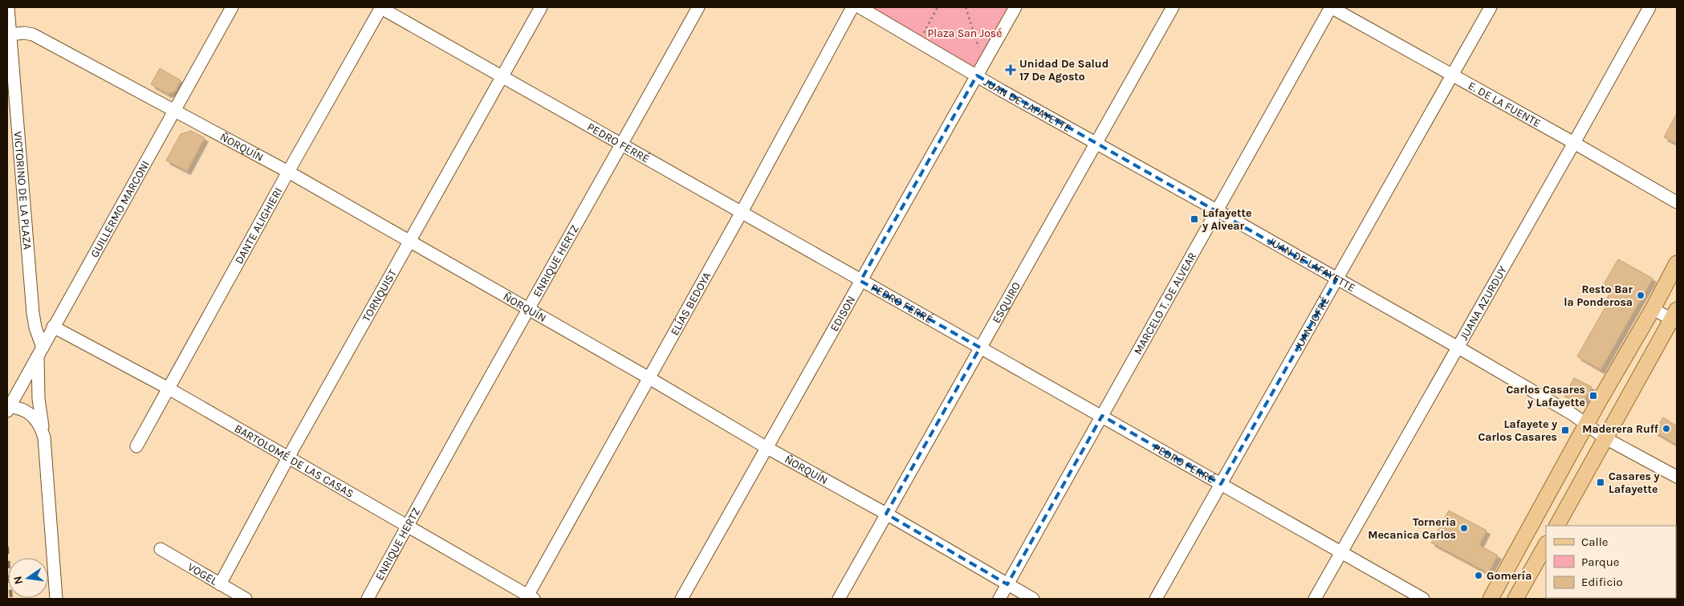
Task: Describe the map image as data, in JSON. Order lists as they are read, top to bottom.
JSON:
{
  "streets": {
    "street": [
      "E. DE LA FUENTE",
      "JUAN DE LAFAYETTE",
      "PEDRO FERRÉ",
      "ÑORQUÍN",
      "VICTORINO DE LA PLAZA",
      "GUILLERMO MARCONI",
      "DANTE ALIGHIERI",
      "ENRIQUE HERTZ",
      "TORNQUIST",
      "ESQUIRO",
      "MARCELO T. DE ALVEAR",
      "JUANA AZURDUY",
      "ELÍAS BEDOYA",
      "EDISON",
      "JUAN JOFRÉ",
      "BARTOLOMÉ DE LAS CASAS",
      "VOGEL"
    ]
  },
  "crossings": [
    ["E. DE LA FUENTE", "MARCELO T. DE ALVEAR"],
    ["E. DE LA FUENTE", "JUANA AZURDUY"],
    ["E. DE LA FUENTE", "JUAN JOFRÉ"],
    ["JUAN DE LAFAYETTE", "ESQUIRO"],
    ["JUAN DE LAFAYETTE", "MARCELO T. DE ALVEAR"],
    ["JUAN DE LAFAYETTE", "JUANA AZURDUY"],
    ["JUAN DE LAFAYETTE", "EDISON"],
    ["JUAN DE LAFAYETTE", "JUAN JOFRÉ"],
    ["PEDRO FERRÉ", "DANTE ALIGHIERI"],
    ["PEDRO FERRÉ", "ENRIQUE HERTZ"],
    ["PEDRO FERRÉ", "TORNQUIST"],
    ["PEDRO FERRÉ", "ESQUIRO"],
    ["PEDRO FERRÉ", "MARCELO T. DE ALVEAR"],
    ["PEDRO FERRÉ", "JUANA AZURDUY"],
    ["PEDRO FERRÉ", "ELÍAS BEDOYA"],
    ["PEDRO FERRÉ", "EDISON"],
    ["PEDRO FERRÉ", "JUAN JOFRÉ"],
    ["ÑORQUÍN", "VICTORINO DE LA PLAZA"],
    ["ÑORQUÍN", "GUILLERMO MARCONI"],
    ["ÑORQUÍN", "DANTE ALIGHIERI"],
    ["ÑORQUÍN", "ENRIQUE HERTZ"],
    ["ÑORQUÍN", "TORNQUIST"],
    ["ÑORQUÍN", "ESQUIRO"],
    ["ÑORQUÍN", "MARCELO T. DE ALVEAR"],
    ["ÑORQUÍN", "ELÍAS BEDOYA"],
    ["ÑORQUÍN", "EDISON"],
    ["VICTORINO DE LA PLAZA", "GUILLERMO MARCONI"],
    ["GUILLERMO MARCONI", "BARTOLOMÉ DE LAS CASAS"],
    ["DANTE ALIGHIERI", "BARTOLOMÉ DE LAS CASAS"],
    ["ENRIQUE HERTZ", "BARTOLOMÉ DE LAS CASAS"],
    ["TORNQUIST", "BARTOLOMÉ DE LAS CASAS"],
    ["TORNQUIST", "VOGEL"],
    ["ELÍAS BEDOYA", "BARTOLOMÉ DE LAS CASAS"]
  ],
  "parks": ["Plaza San José"],
  "places": {
    "health": ["Unidad De Salud 17 De Agosto"],
    "transit": [
      "Lafayette y Alvear",
      "Carlos Casares y Lafayette",
      "Lafayete y Carlos Casares",
      "Casares y Lafayette"
    ],
    "other": [
      "Resto Bar la Ponderosa",
      "Maderera Ruff",
      "Torneria Mecanica Carlos",
      "Gomería"
    ]
  },
  "legend": ["Calle", "Parque", "Edificio"],
  "north": "left"
}
